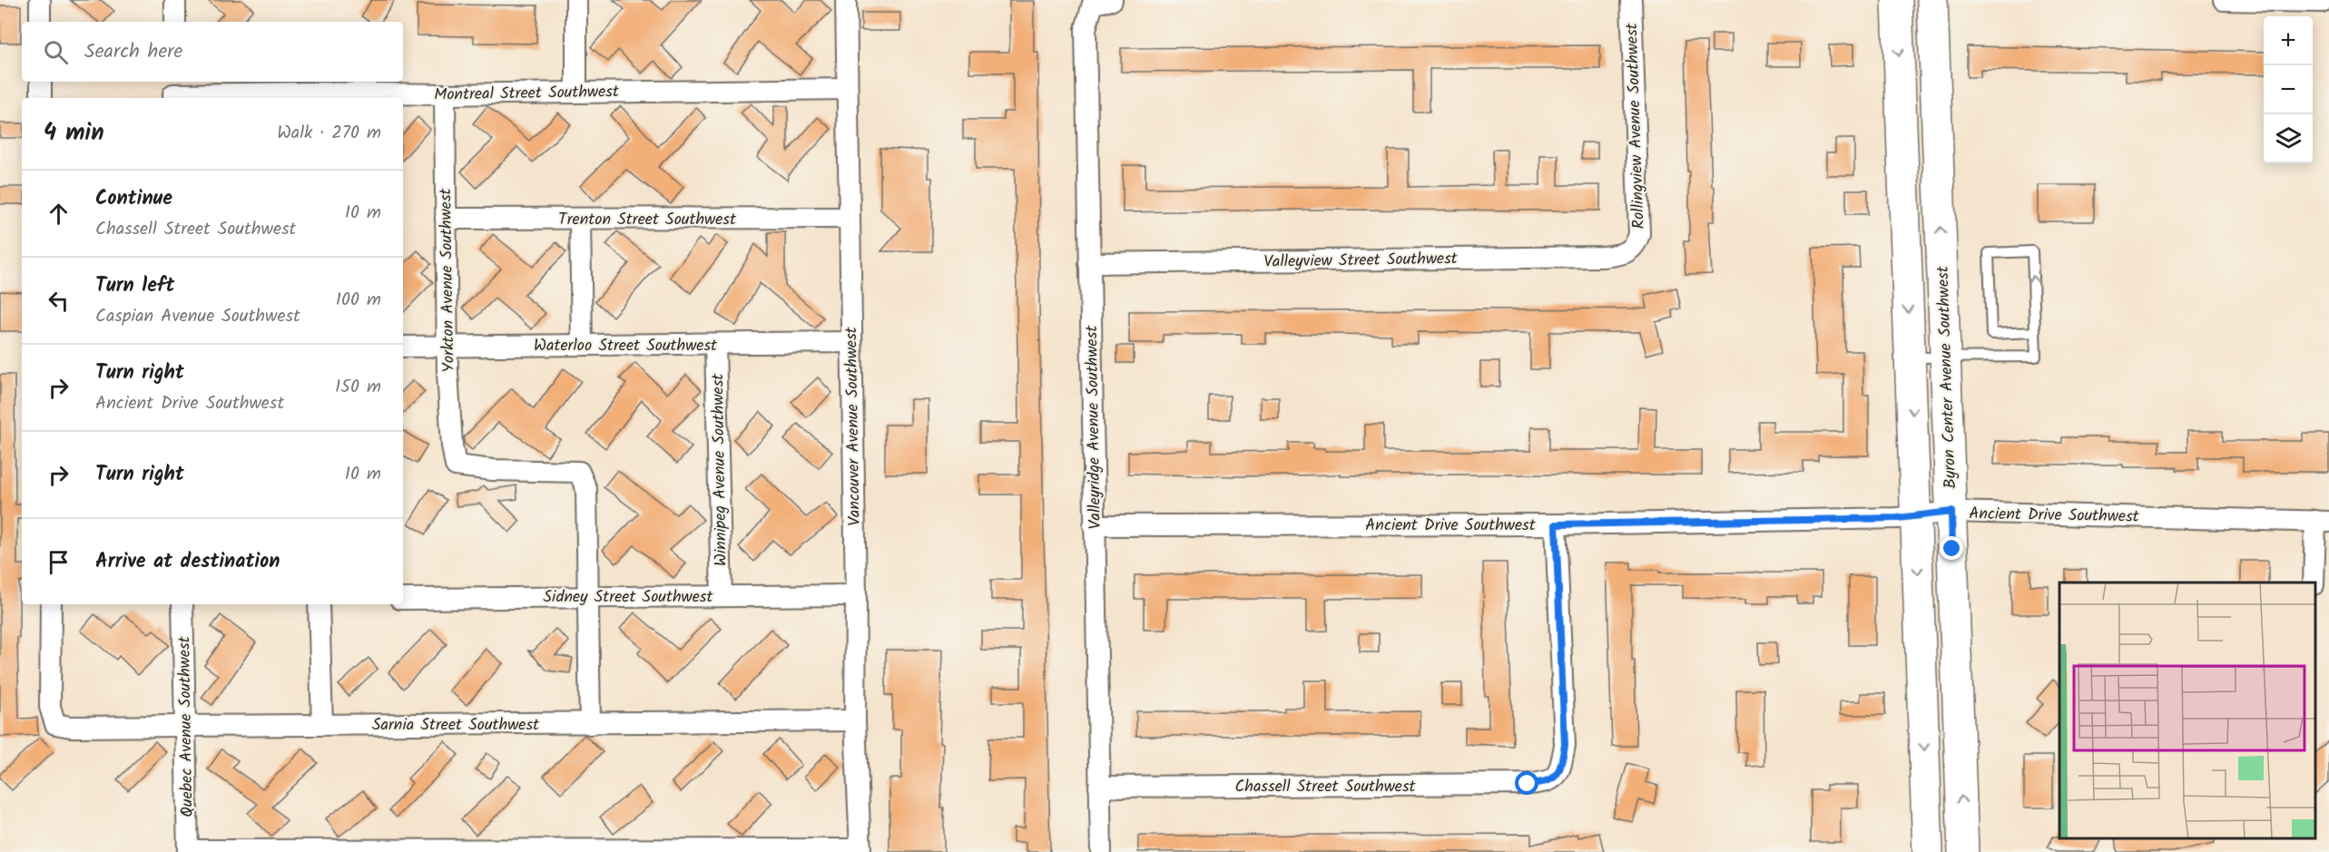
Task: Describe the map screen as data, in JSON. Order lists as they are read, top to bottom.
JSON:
{
  "streets": {
    "main road": ["Byron Center Avenue Southwest"],
    "street": [
      "Montreal Street Southwest",
      "Rollingview Avenue Southwest",
      "Trenton Street Southwest",
      "Valleyview Street Southwest",
      "Yorkton Avenue Southwest",
      "Waterloo Street Southwest",
      "Vancouver Avenue Southwest",
      "Valleyridge Avenue Southwest",
      "Winnipeg Avenue Southwest",
      "Ancient Drive Southwest",
      "Sidney Street Southwest",
      "Sarnia Street Southwest",
      "Quebec Avenue Southwest",
      "Chassell Street Southwest"
    ]
  },
  "crossings": [
    ["Montreal Street Southwest", "Yorkton Avenue Southwest"],
    ["Montreal Street Southwest", "Vancouver Avenue Southwest"],
    ["Rollingview Avenue Southwest", "Valleyview Street Southwest"],
    ["Trenton Street Southwest", "Yorkton Avenue Southwest"],
    ["Trenton Street Southwest", "Vancouver Avenue Southwest"],
    ["Valleyview Street Southwest", "Valleyridge Avenue Southwest"],
    ["Yorkton Avenue Southwest", "Waterloo Street Southwest"],
    ["Yorkton Avenue Southwest", "Sidney Street Southwest"],
    ["Waterloo Street Southwest", "Vancouver Avenue Southwest"],
    ["Waterloo Street Southwest", "Winnipeg Avenue Southwest"],
    ["Byron Center Avenue Southwest", "Ancient Drive Southwest"],
    ["Vancouver Avenue Southwest", "Sidney Street Southwest"],
    ["Vancouver Avenue Southwest", "Sarnia Street Southwest"],
    ["Valleyridge Avenue Southwest", "Ancient Drive Southwest"],
    ["Valleyridge Avenue Southwest", "Chassell Street Southwest"],
    ["Winnipeg Avenue Southwest", "Sidney Street Southwest"],
    ["Ancient Drive Southwest", "Chassell Street Southwest"],
    ["Sarnia Street Southwest", "Quebec Avenue Southwest"]
  ],
  "page": {
    "map_buttons": ["+", "−"],
    "search": "Search here",
    "heading": ["4 min", "Walk · 270 m"],
    "list": [
      ["Continue", "Chassell Street Southwest", "10 m"],
      ["Turn left", "Caspian Avenue Southwest", "100 m"],
      ["Turn right", "Ancient Drive Southwest", "150 m"],
      ["Turn right", "10 m"],
      "Arrive at destination"
    ]
  }
}
